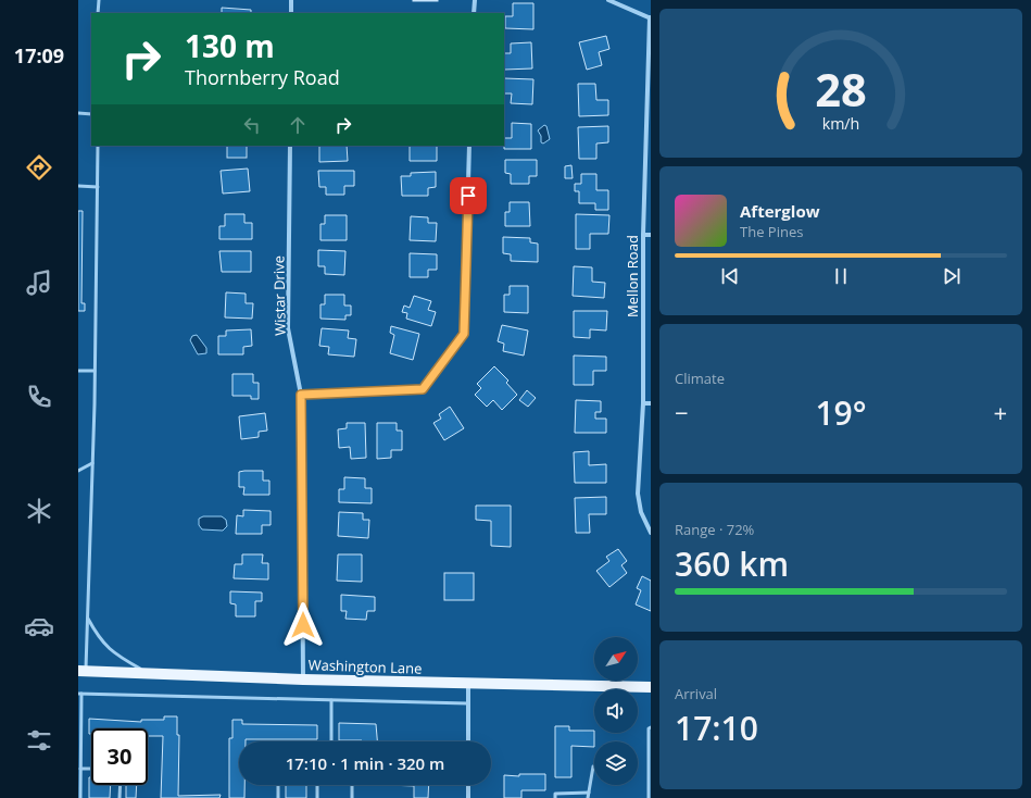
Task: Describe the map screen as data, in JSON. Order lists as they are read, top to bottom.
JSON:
{
  "streets": {
    "main road": ["Washington Lane"],
    "street": ["Mellon Road", "Wistar Drive"]
  },
  "crossings": [
    ["Wistar Drive", "Washington Lane"]
  ],
  "north": "top right",
  "page": {
    "tabs": "17:09",
    "turn": ["130 m", "Thornberry Road"],
    "song": ["Afterglow", "The Pines"],
    "tile": [
      "Climate",
      ["Range · 72%", "360 km"],
      ["Arrival", "17:10"]
    ],
    "heat": ["−", "19°", "+"],
    "limit": "30",
    "trip": "17:10 · 1 min · 320 m",
    "gauge": ["28", "km/h"]
  }
}
